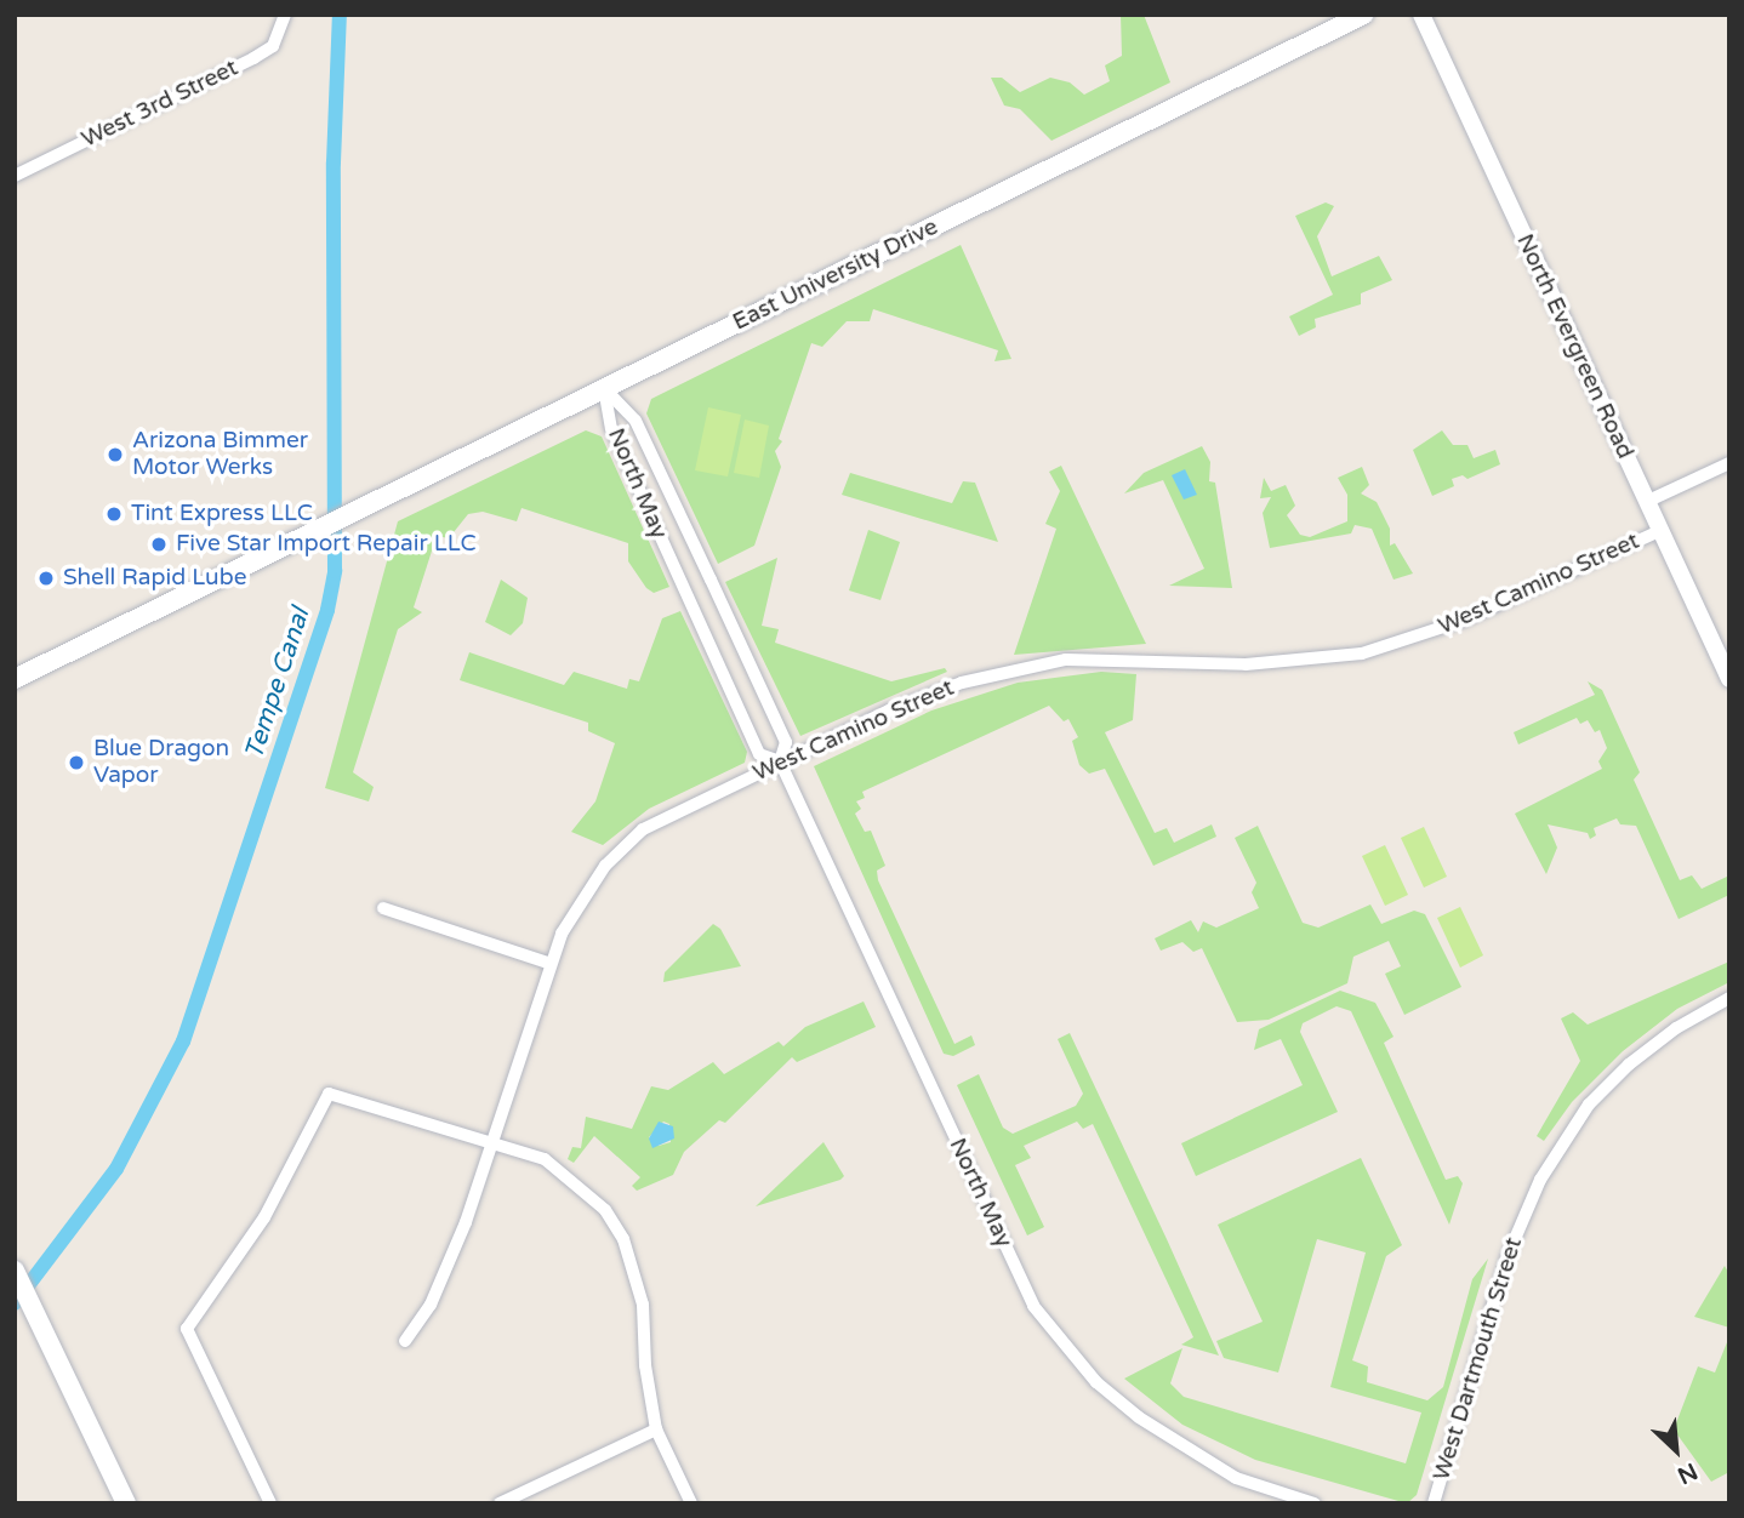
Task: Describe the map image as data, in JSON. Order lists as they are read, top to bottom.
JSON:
{
  "streets": {
    "main road": ["East University Drive"],
    "street": [
      "West 3rd Street",
      "North Evergreen Road",
      "North May",
      "West Camino Street",
      "West Dartmouth Street"
    ]
  },
  "crossings": [
    ["East University Drive", "North May"],
    ["North Evergreen Road", "West Camino Street"],
    ["North May", "West Camino Street"]
  ],
  "water": ["Tempe Canal"],
  "places": [
    "Arizona Bimmer Motor Werks",
    "Tint Express LLC",
    "Five Star Import Repair LLC",
    "Shell Rapid Lube",
    "Blue Dragon Vapor"
  ],
  "north": "bottom right"
}
